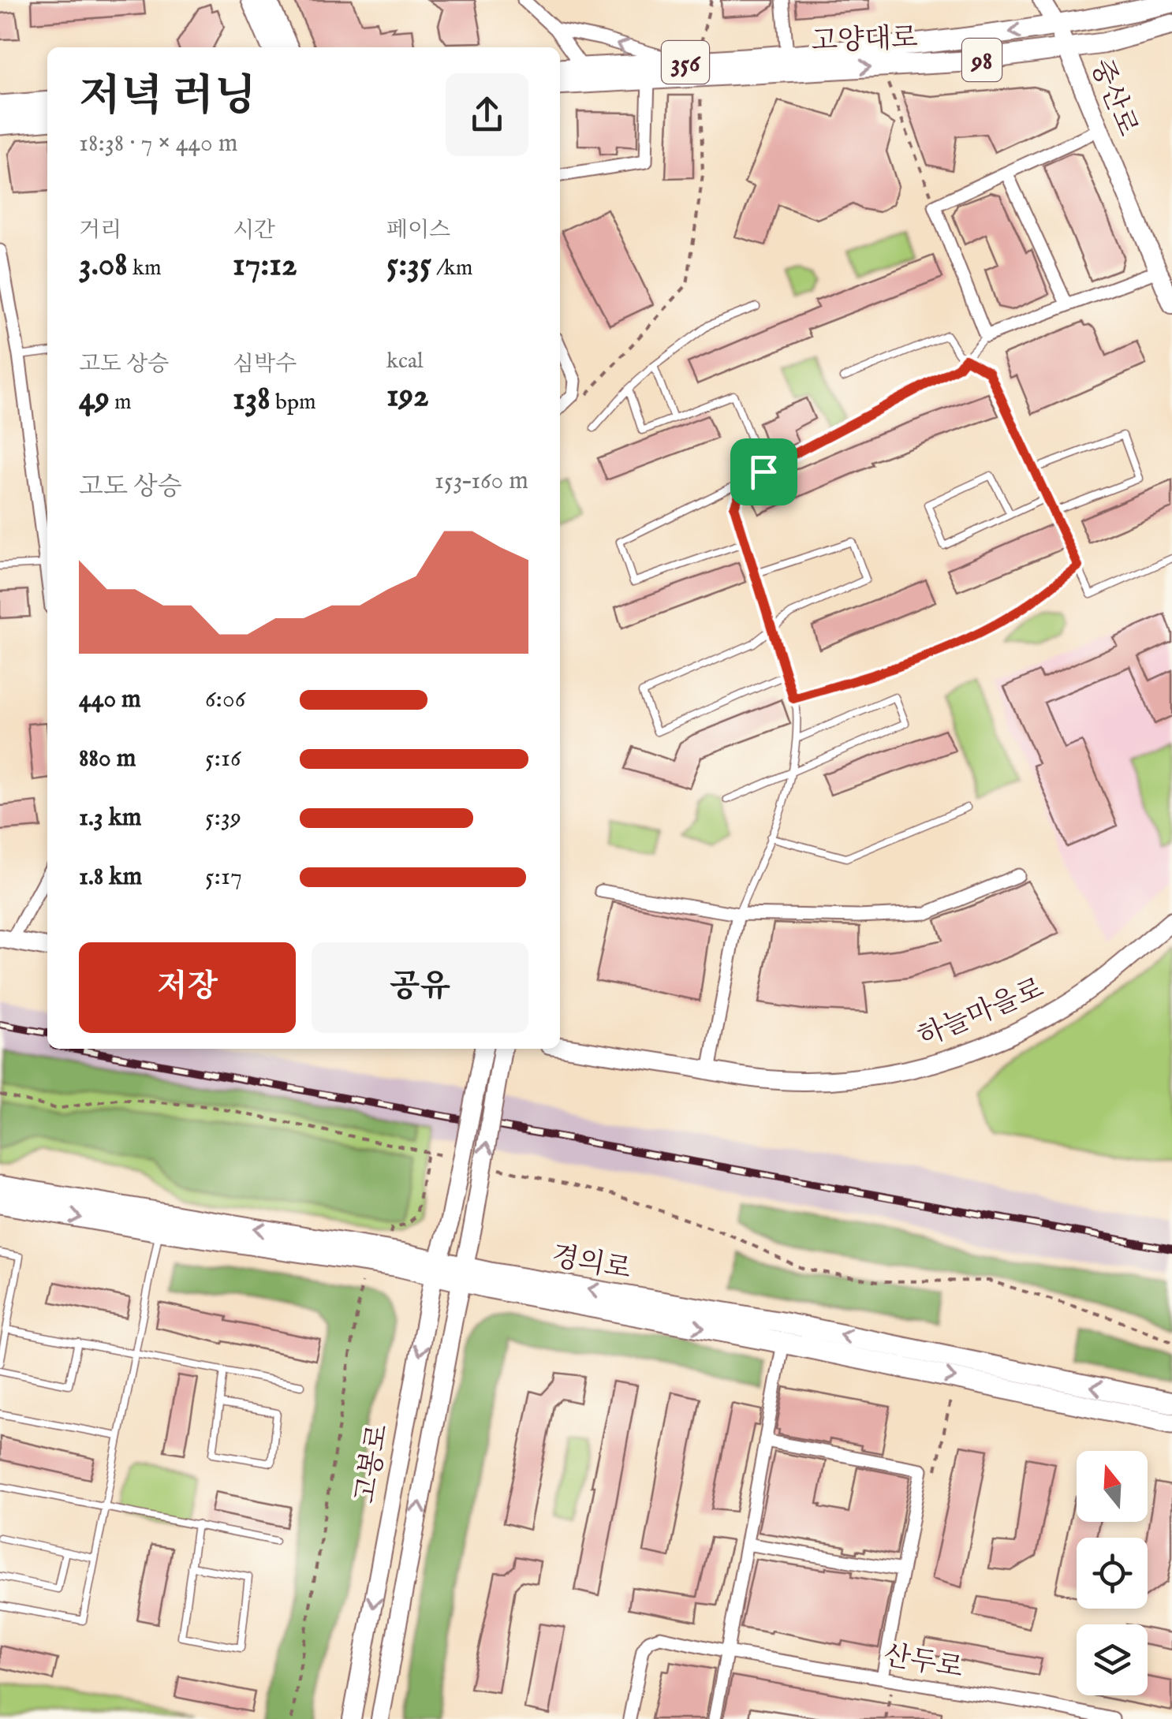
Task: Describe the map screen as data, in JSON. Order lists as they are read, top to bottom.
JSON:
{
  "streets": {
    "main road": [
      "고양대로",
      "98",
      "356",
      "중산로",
      "하늘마을로",
      "경의로",
      "고봉로"
    ],
    "street": ["산두로"]
  },
  "crossings": [
    ["고양대로", "중산로"],
    ["경의로", "고봉로"]
  ],
  "north": "top",
  "page": {
    "heading": ["저녁 러닝", "18:38 · 7 × 440 m"],
    "stats": [
      ["거리", "3.08 km"],
      ["시간", "17:12"],
      ["페이스", "5:35 /km"],
      ["고도 상승", "49 m"],
      ["심박수", "138 bpm"],
      ["kcal", "192"]
    ],
    "chart": ["고도 상승", "153–160 m"],
    "list": [
      {
        "name": "440 m",
        "note": "6:06"
      },
      {
        "name": "880 m",
        "note": "5:16"
      },
      {
        "name": "1.3 km",
        "note": "5:39"
      },
      {
        "name": "1.8 km",
        "note": "5:17"
      }
    ],
    "buttons": ["저장", "공유"]
  }
}
